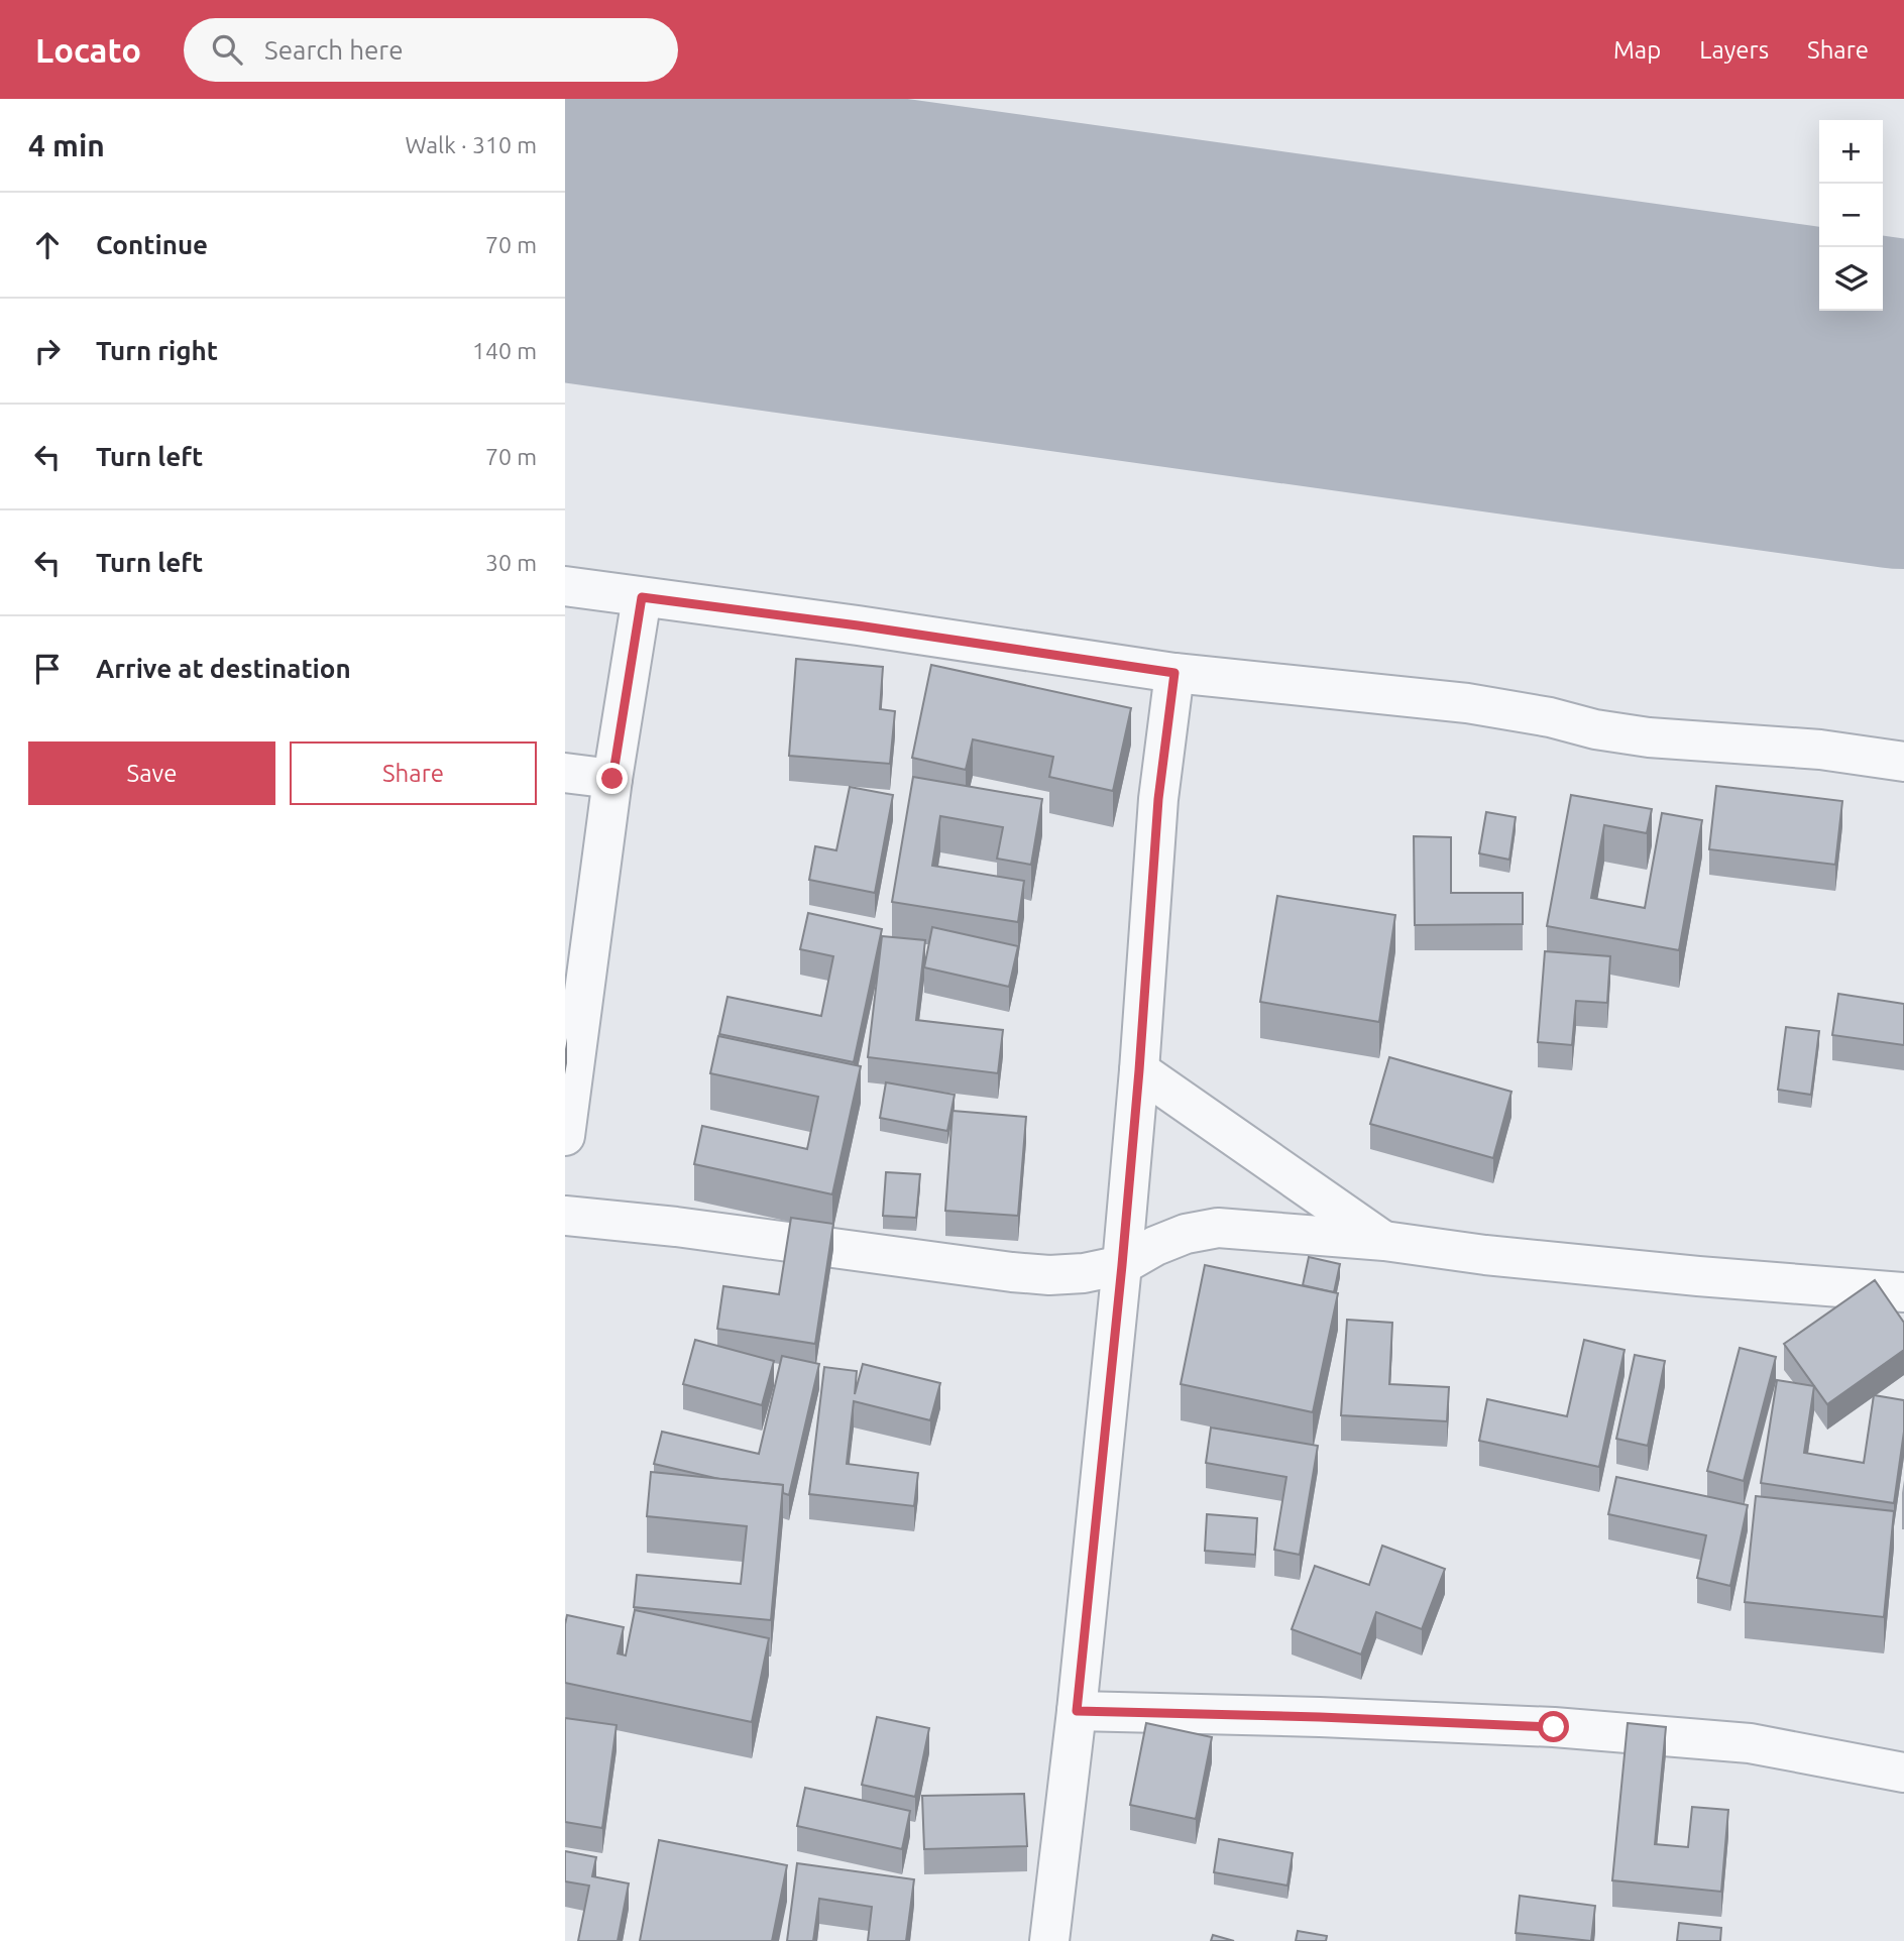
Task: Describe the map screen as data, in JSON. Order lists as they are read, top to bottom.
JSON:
{
  "page": {
    "header": "Locato",
    "search": "Search here",
    "nav": ["Map", "Layers", "Share"],
    "heading": ["4 min", "Walk · 310 m"],
    "map_buttons": ["+", "−"],
    "list": [
      ["Continue", "70 m"],
      ["Turn right", "140 m"],
      ["Turn left", "70 m"],
      ["Turn left", "30 m"],
      "Arrive at destination"
    ],
    "buttons": ["Save", "Share"]
  }
}
